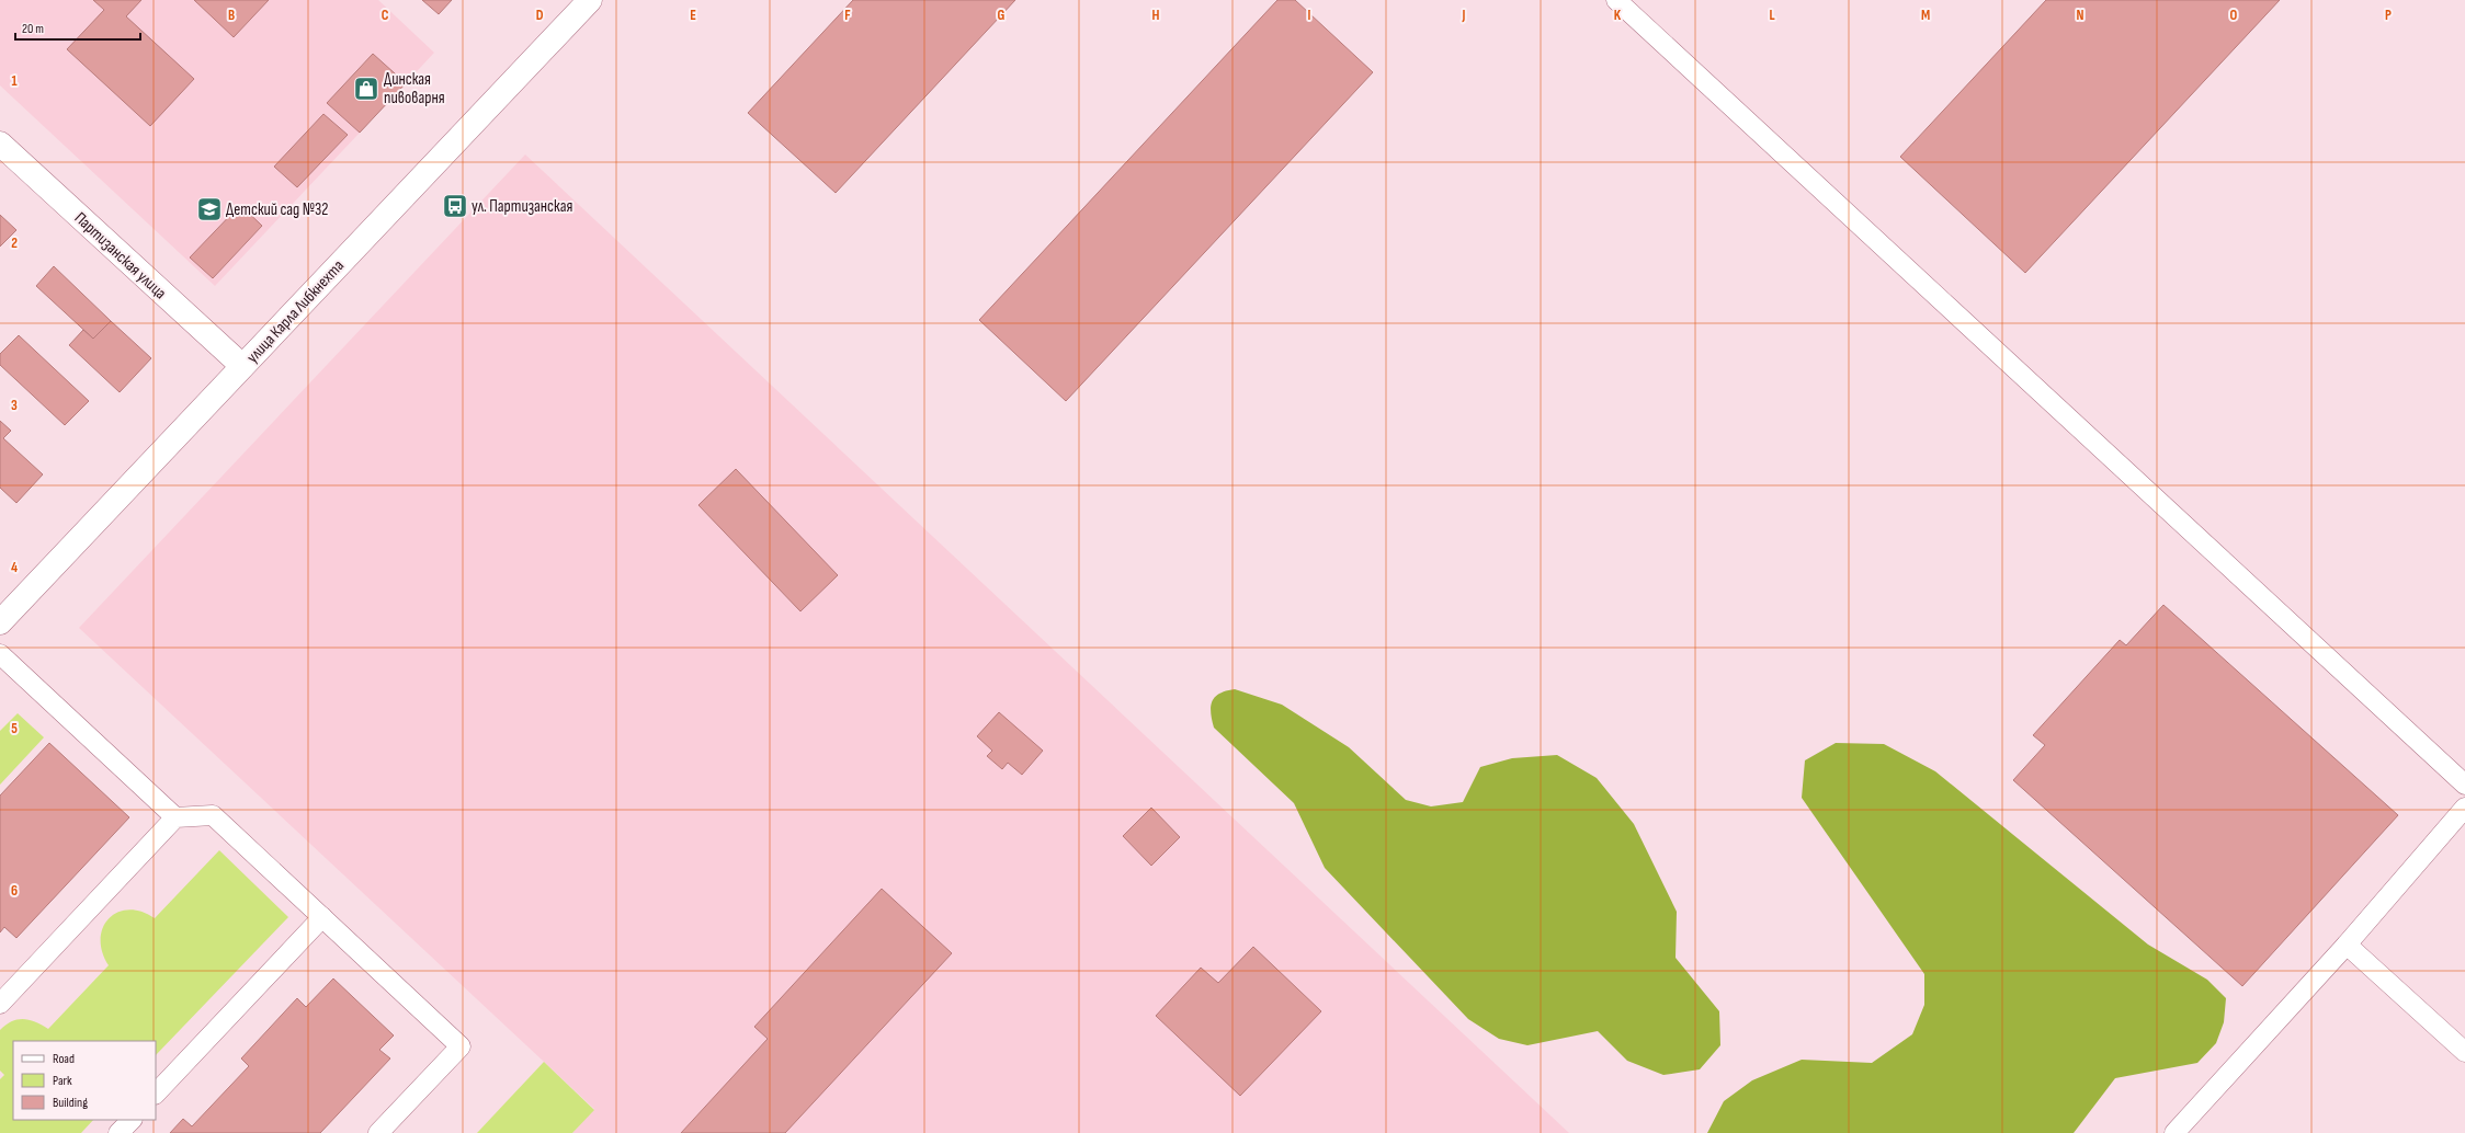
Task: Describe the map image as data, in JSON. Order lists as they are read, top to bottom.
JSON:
{
  "streets": {
    "street": ["Партизанская улица", "улица Карла Либкнехта"]
  },
  "crossings": [
    ["Партизанская улица", "улица Карла Либкнехта"]
  ],
  "places": {
    "shop": ["Динская пивоварня"],
    "bus stop": ["ул. Партизанская"],
    "school or university": ["Детский сад №32"]
  },
  "legend": ["Road", "Park", "Building"],
  "scale_bar": "20 m",
  "grid": {
    "columns": [
      "B",
      "C",
      "D",
      "E",
      "F",
      "G",
      "H",
      "I",
      "J",
      "K",
      "L",
      "M",
      "N",
      "O",
      "P"
    ],
    "rows": [
      "1",
      "2",
      "3",
      "4",
      "5",
      "6"
    ]
  }
}
